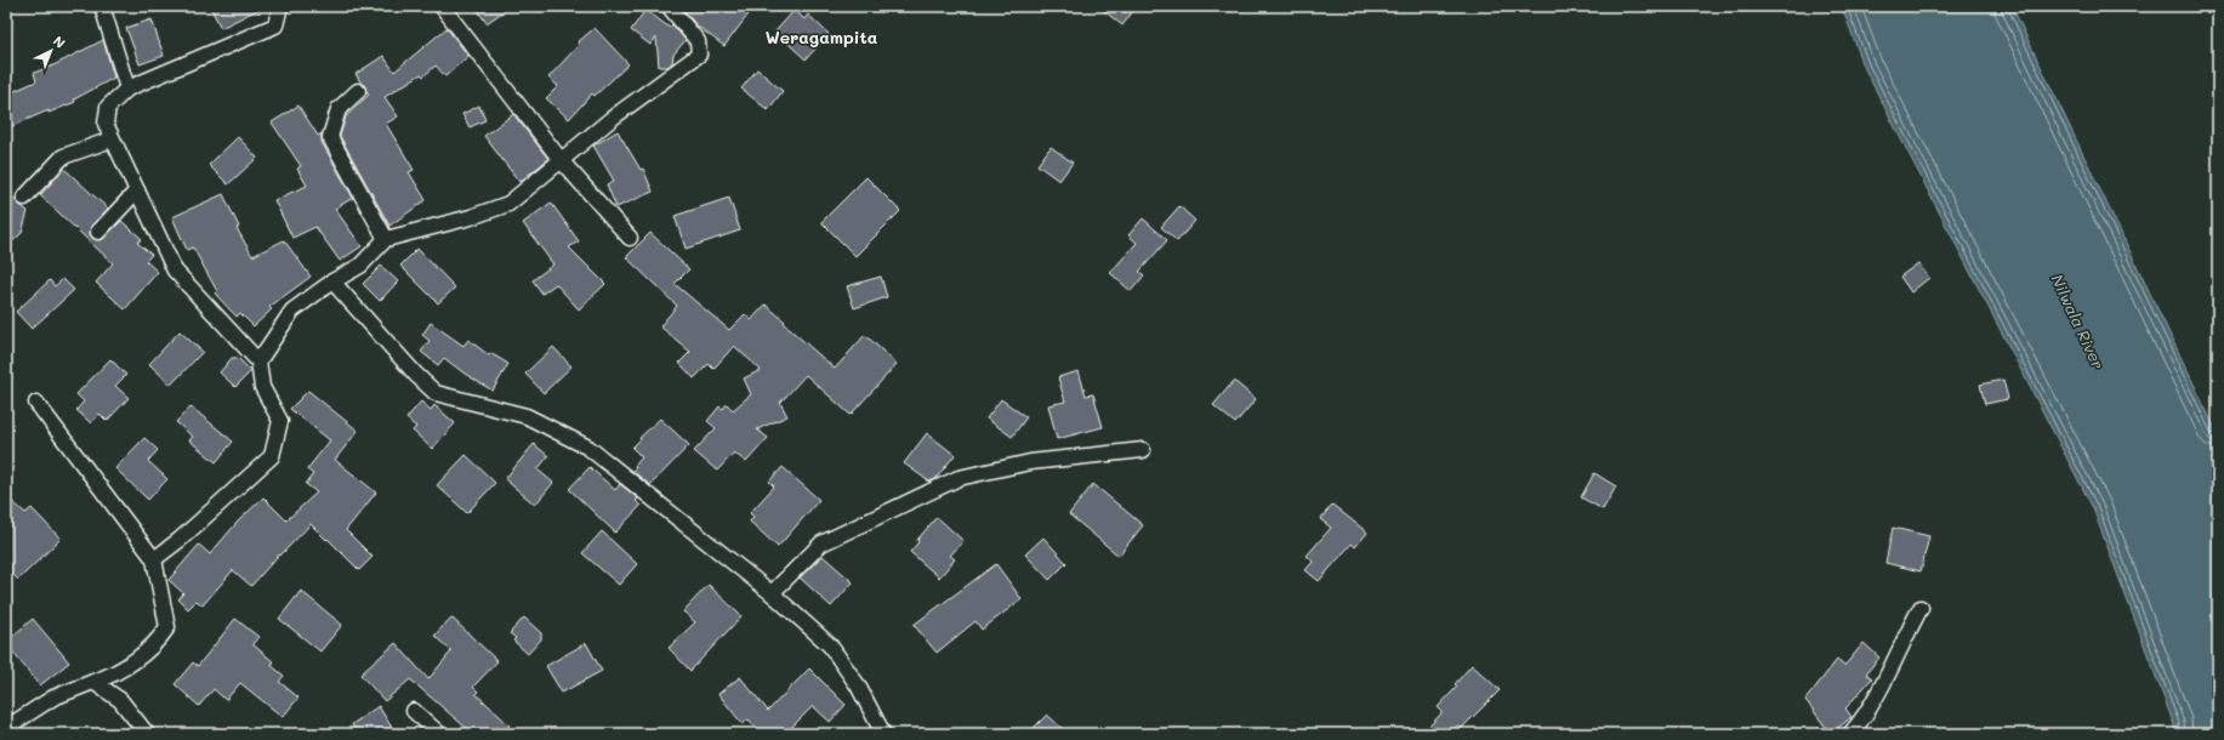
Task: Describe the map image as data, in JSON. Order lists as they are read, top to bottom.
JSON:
{
  "districts": ["Weragampita"],
  "water": ["Nilwala River"],
  "north": "top right"
}
